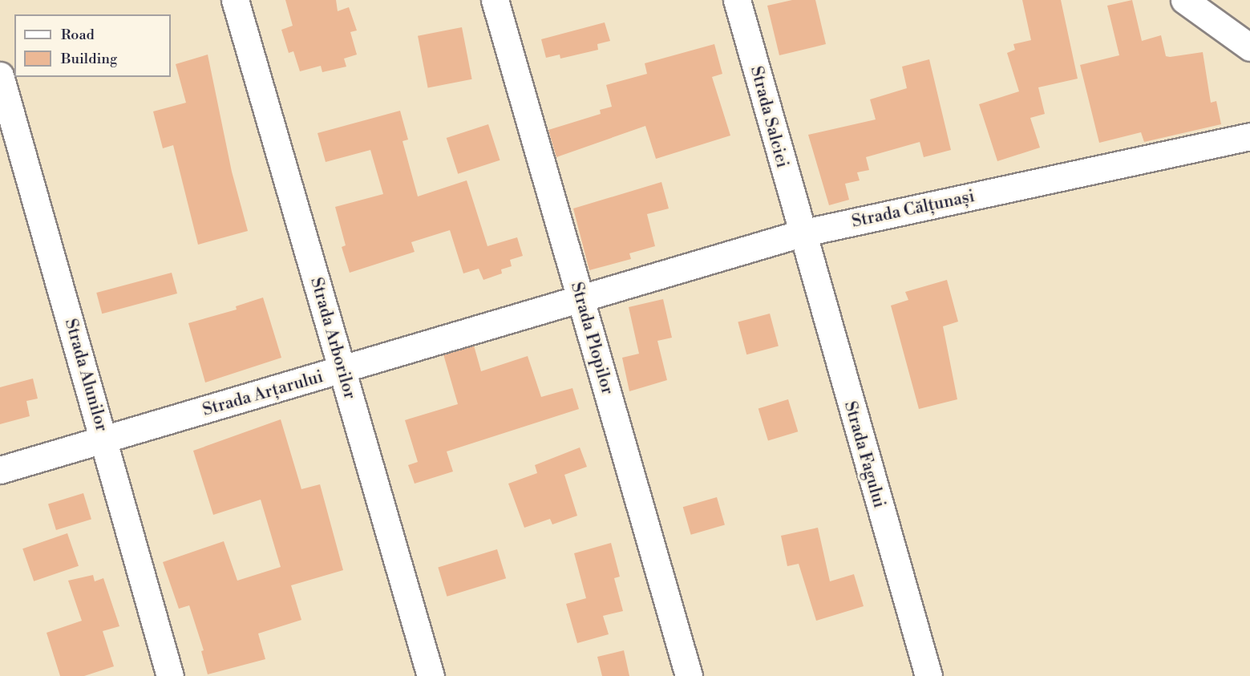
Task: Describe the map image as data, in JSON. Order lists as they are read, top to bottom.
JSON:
{
  "streets": {
    "street": [
      "Strada Salciei",
      "Strada Călțunași",
      "Strada Arborilor",
      "Strada Plopilor",
      "Strada Alunilor",
      "Strada Arțarului",
      "Strada Fagului"
    ]
  },
  "crossings": [
    ["Strada Salciei", "Strada Călțunași"],
    ["Strada Salciei", "Strada Fagului"],
    ["Strada Călțunași", "Strada Plopilor"],
    ["Strada Călțunași", "Strada Arțarului"],
    ["Strada Călțunași", "Strada Fagului"],
    ["Strada Arborilor", "Strada Arțarului"],
    ["Strada Plopilor", "Strada Arțarului"],
    ["Strada Alunilor", "Strada Arțarului"]
  ],
  "legend": ["Road", "Building"]
}
